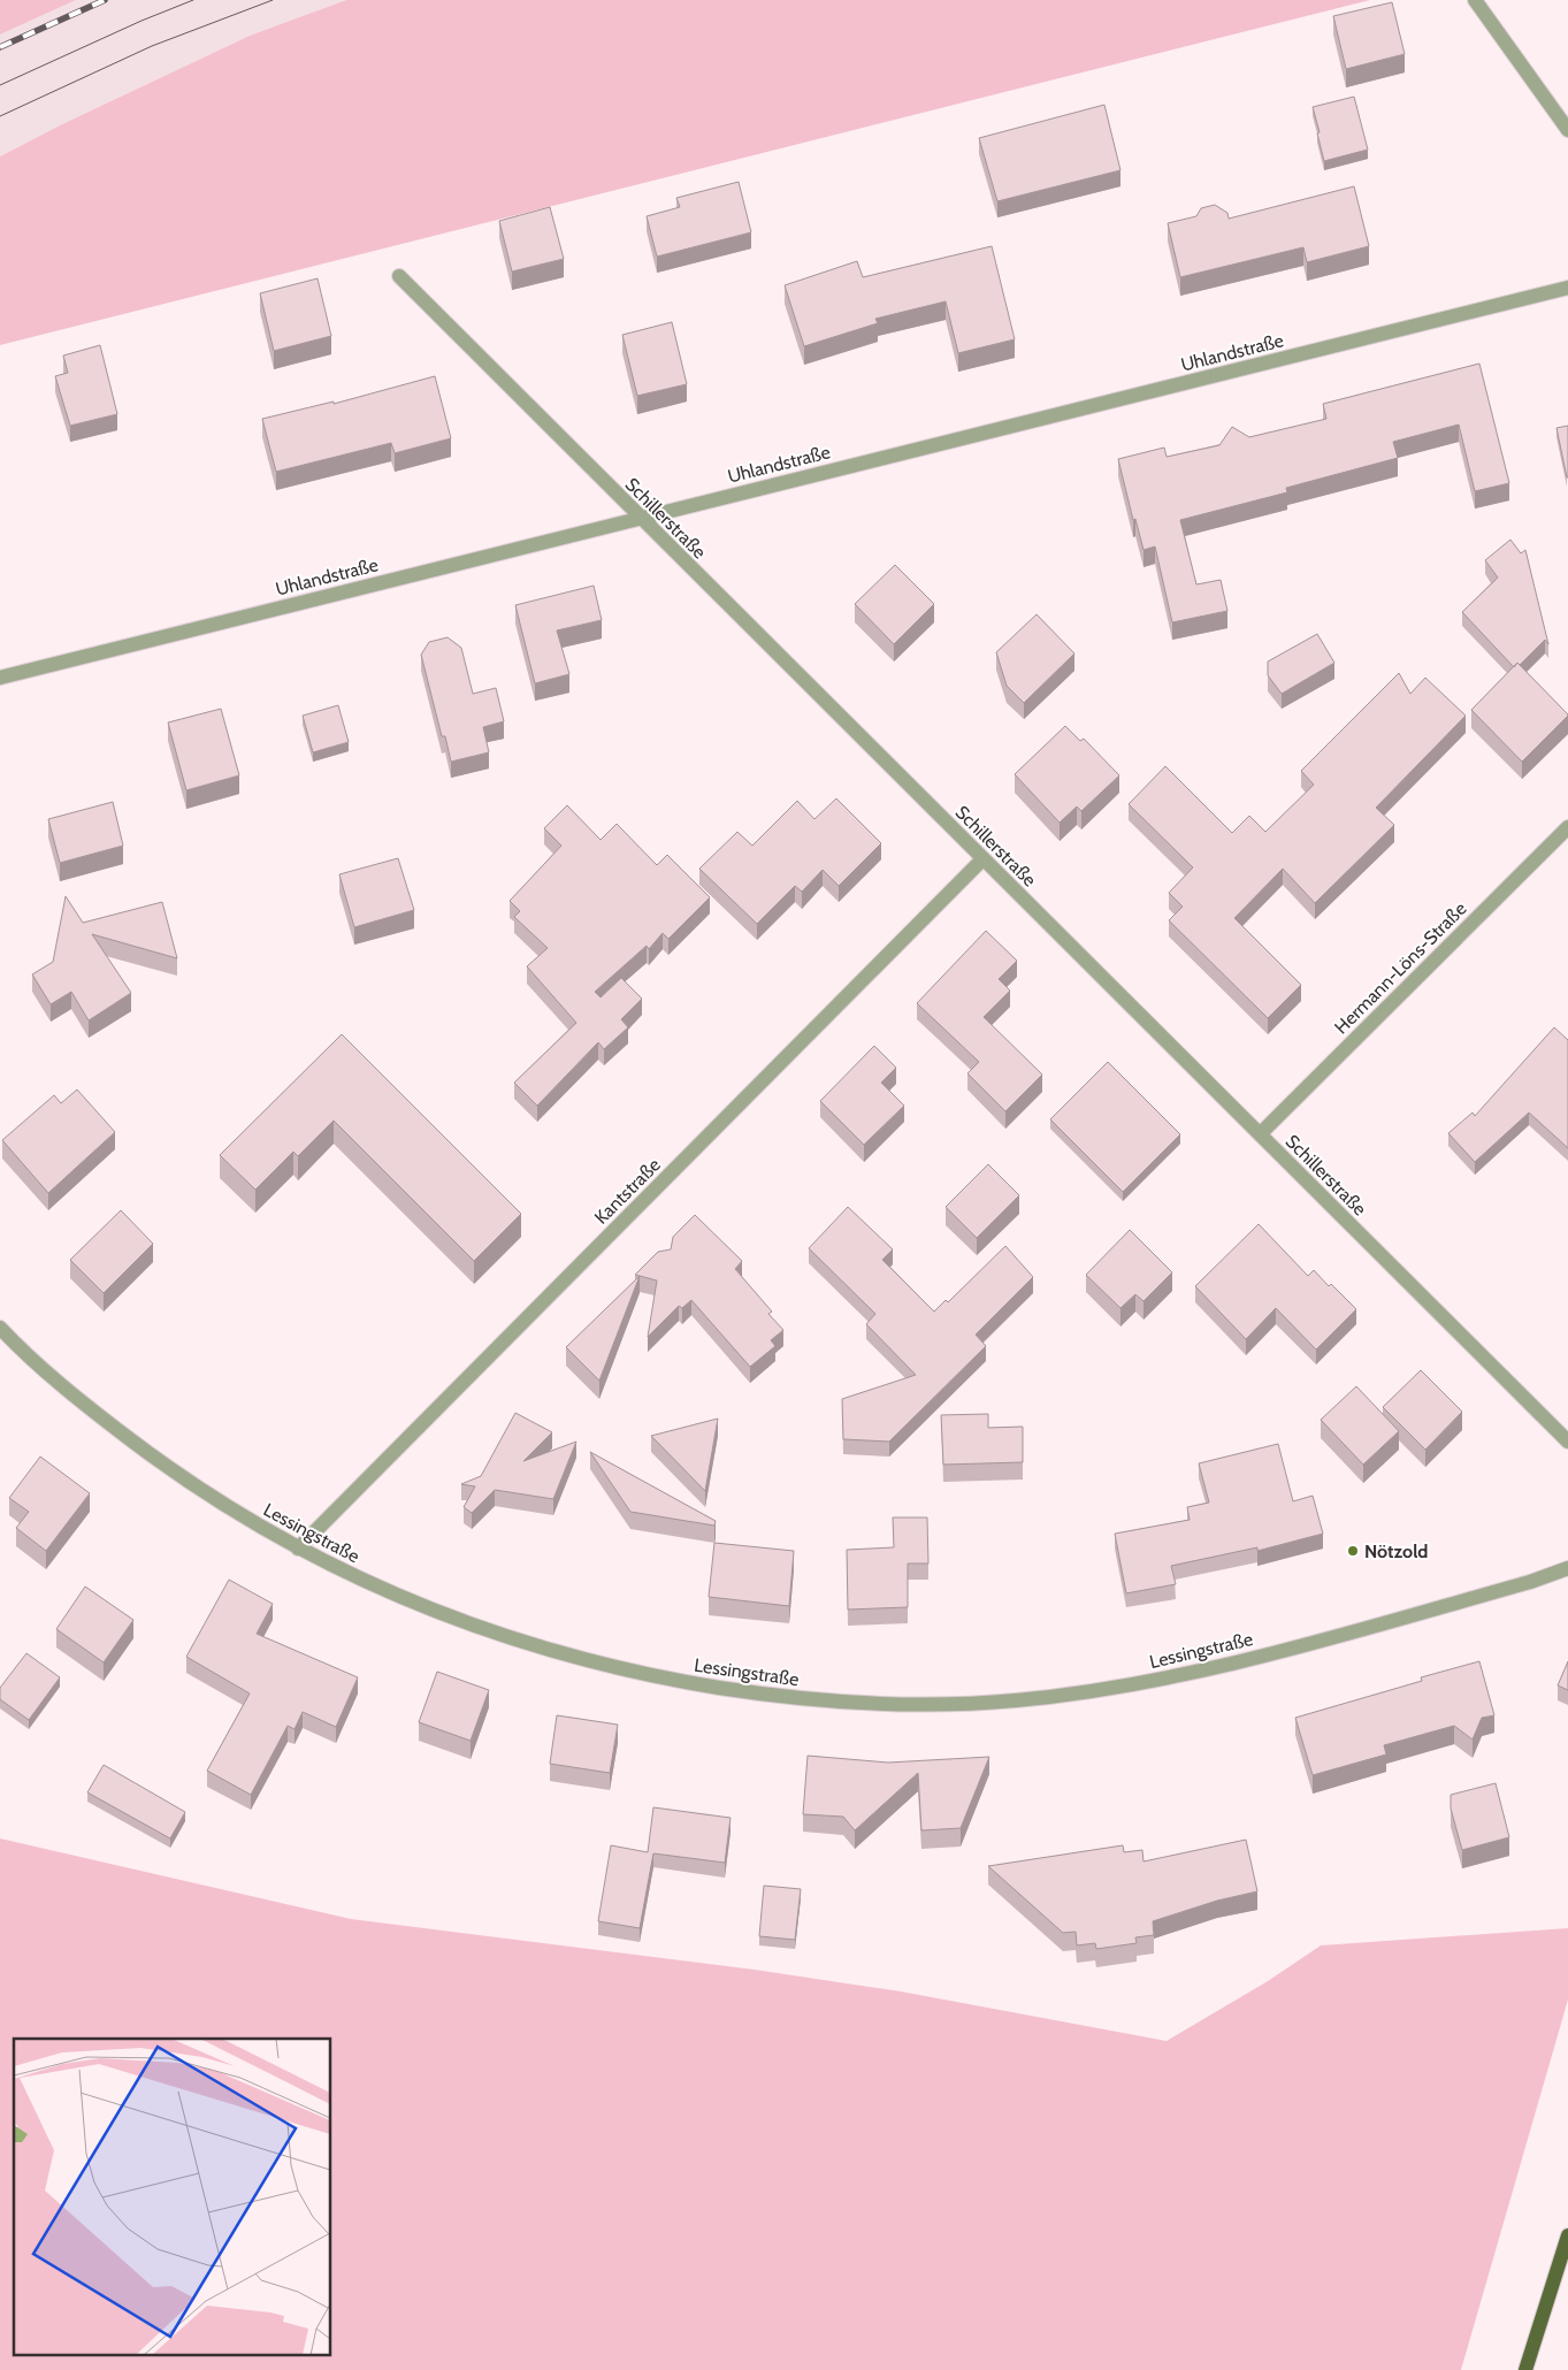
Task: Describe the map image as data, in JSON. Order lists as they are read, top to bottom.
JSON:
{
  "streets": {
    "street": [
      "Uhlandstraße",
      "Schillerstraße",
      "Hermann-Löns-Straße",
      "Kantstraße",
      "Lessingstraße"
    ]
  },
  "crossings": [
    ["Uhlandstraße", "Schillerstraße"],
    ["Schillerstraße", "Hermann-Löns-Straße"],
    ["Schillerstraße", "Kantstraße"],
    ["Kantstraße", "Lessingstraße"]
  ],
  "places": ["Nötzold"]
}
